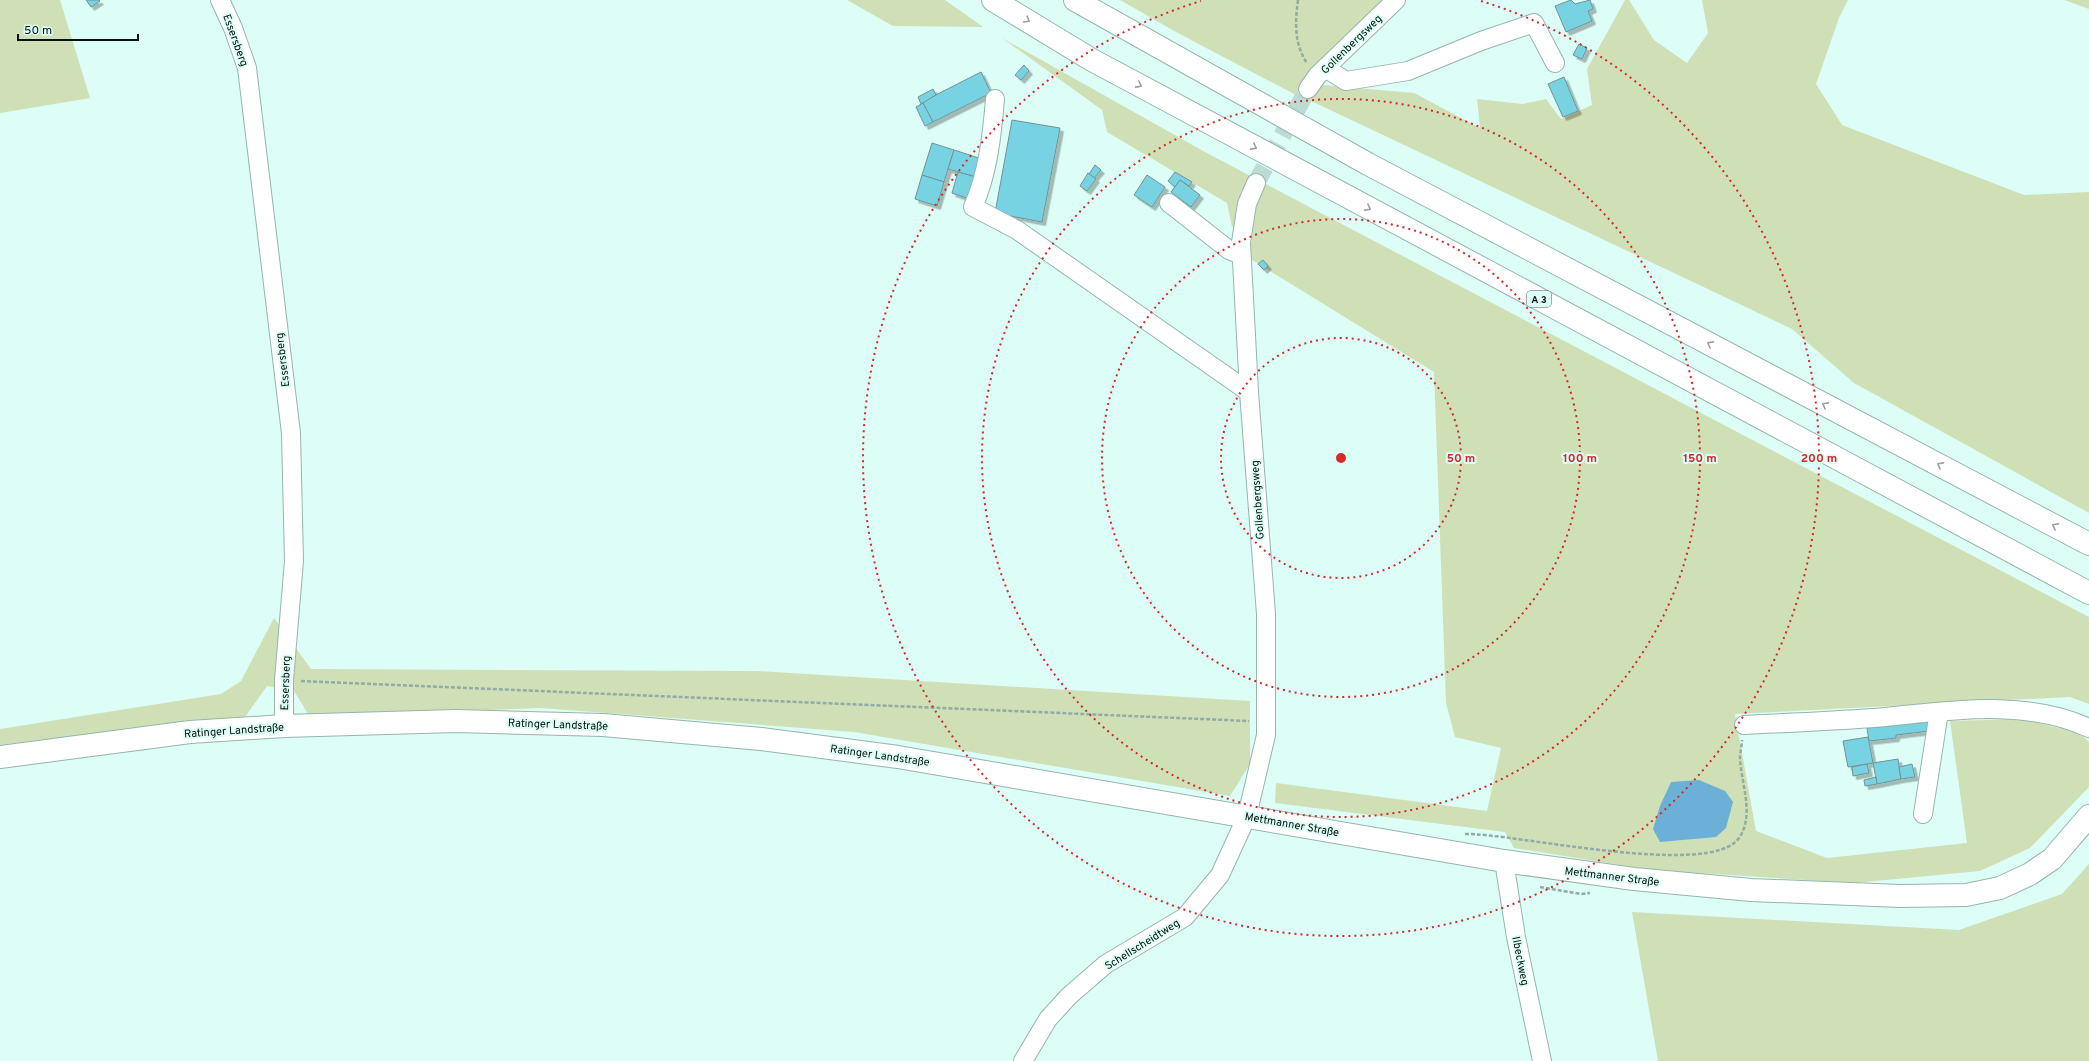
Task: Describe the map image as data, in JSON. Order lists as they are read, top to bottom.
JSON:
{
  "streets": {
    "main road": ["A 3", "Ratinger Landstraße", "Mettmanner Straße"],
    "street": [
      "Essersberg",
      "Gollenbergsweg",
      "Schellscheidtweg",
      "Ilbeckweg"
    ]
  },
  "crossings": [
    ["Essersberg", "Ratinger Landstraße"],
    ["Gollenbergsweg", "Mettmanner Straße"],
    ["Gollenbergsweg", "Schellscheidtweg"],
    ["Ratinger Landstraße", "Mettmanner Straße"],
    ["Mettmanner Straße", "Schellscheidtweg"],
    ["Mettmanner Straße", "Ilbeckweg"]
  ],
  "scale_bar": "50 m",
  "rings": [
    "50 m",
    "100 m",
    "150 m",
    "200 m"
  ]
}
